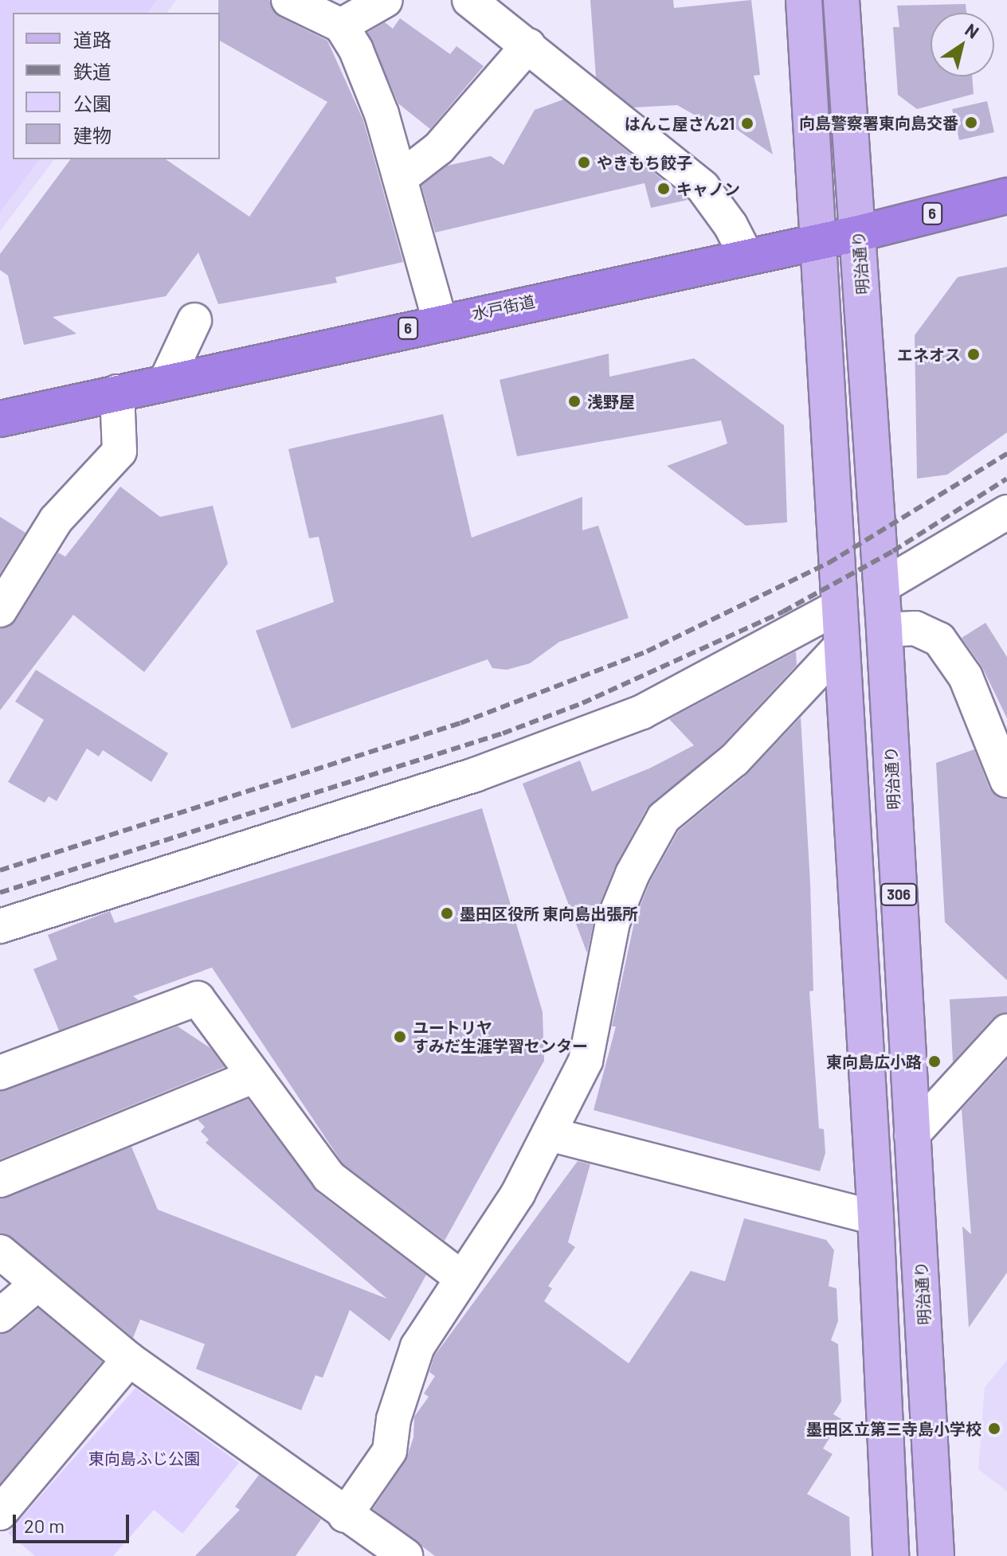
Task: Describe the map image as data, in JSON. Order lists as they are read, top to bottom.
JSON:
{
  "streets": {
    "highway": ["6", "水戸街道"],
    "main road": ["明治通り", "306"]
  },
  "crossings": [
    ["明治通り", "水戸街道"]
  ],
  "parks": ["東向島ふじ公園"],
  "places": [
    "向島警察署東向島交番",
    "はんこ屋さん21",
    "やきもち餃子",
    "キャノン",
    "エネオス",
    "浅野屋",
    "墨田区役所 東向島出張所",
    "ユートリヤ すみだ生涯学習センター",
    "東向島広小路",
    "墨田区立第三寺島小学校"
  ],
  "legend": [
    "道路",
    "鉄道",
    "公園",
    "建物"
  ],
  "scale_bar": "20 m",
  "north": "top right"
}
